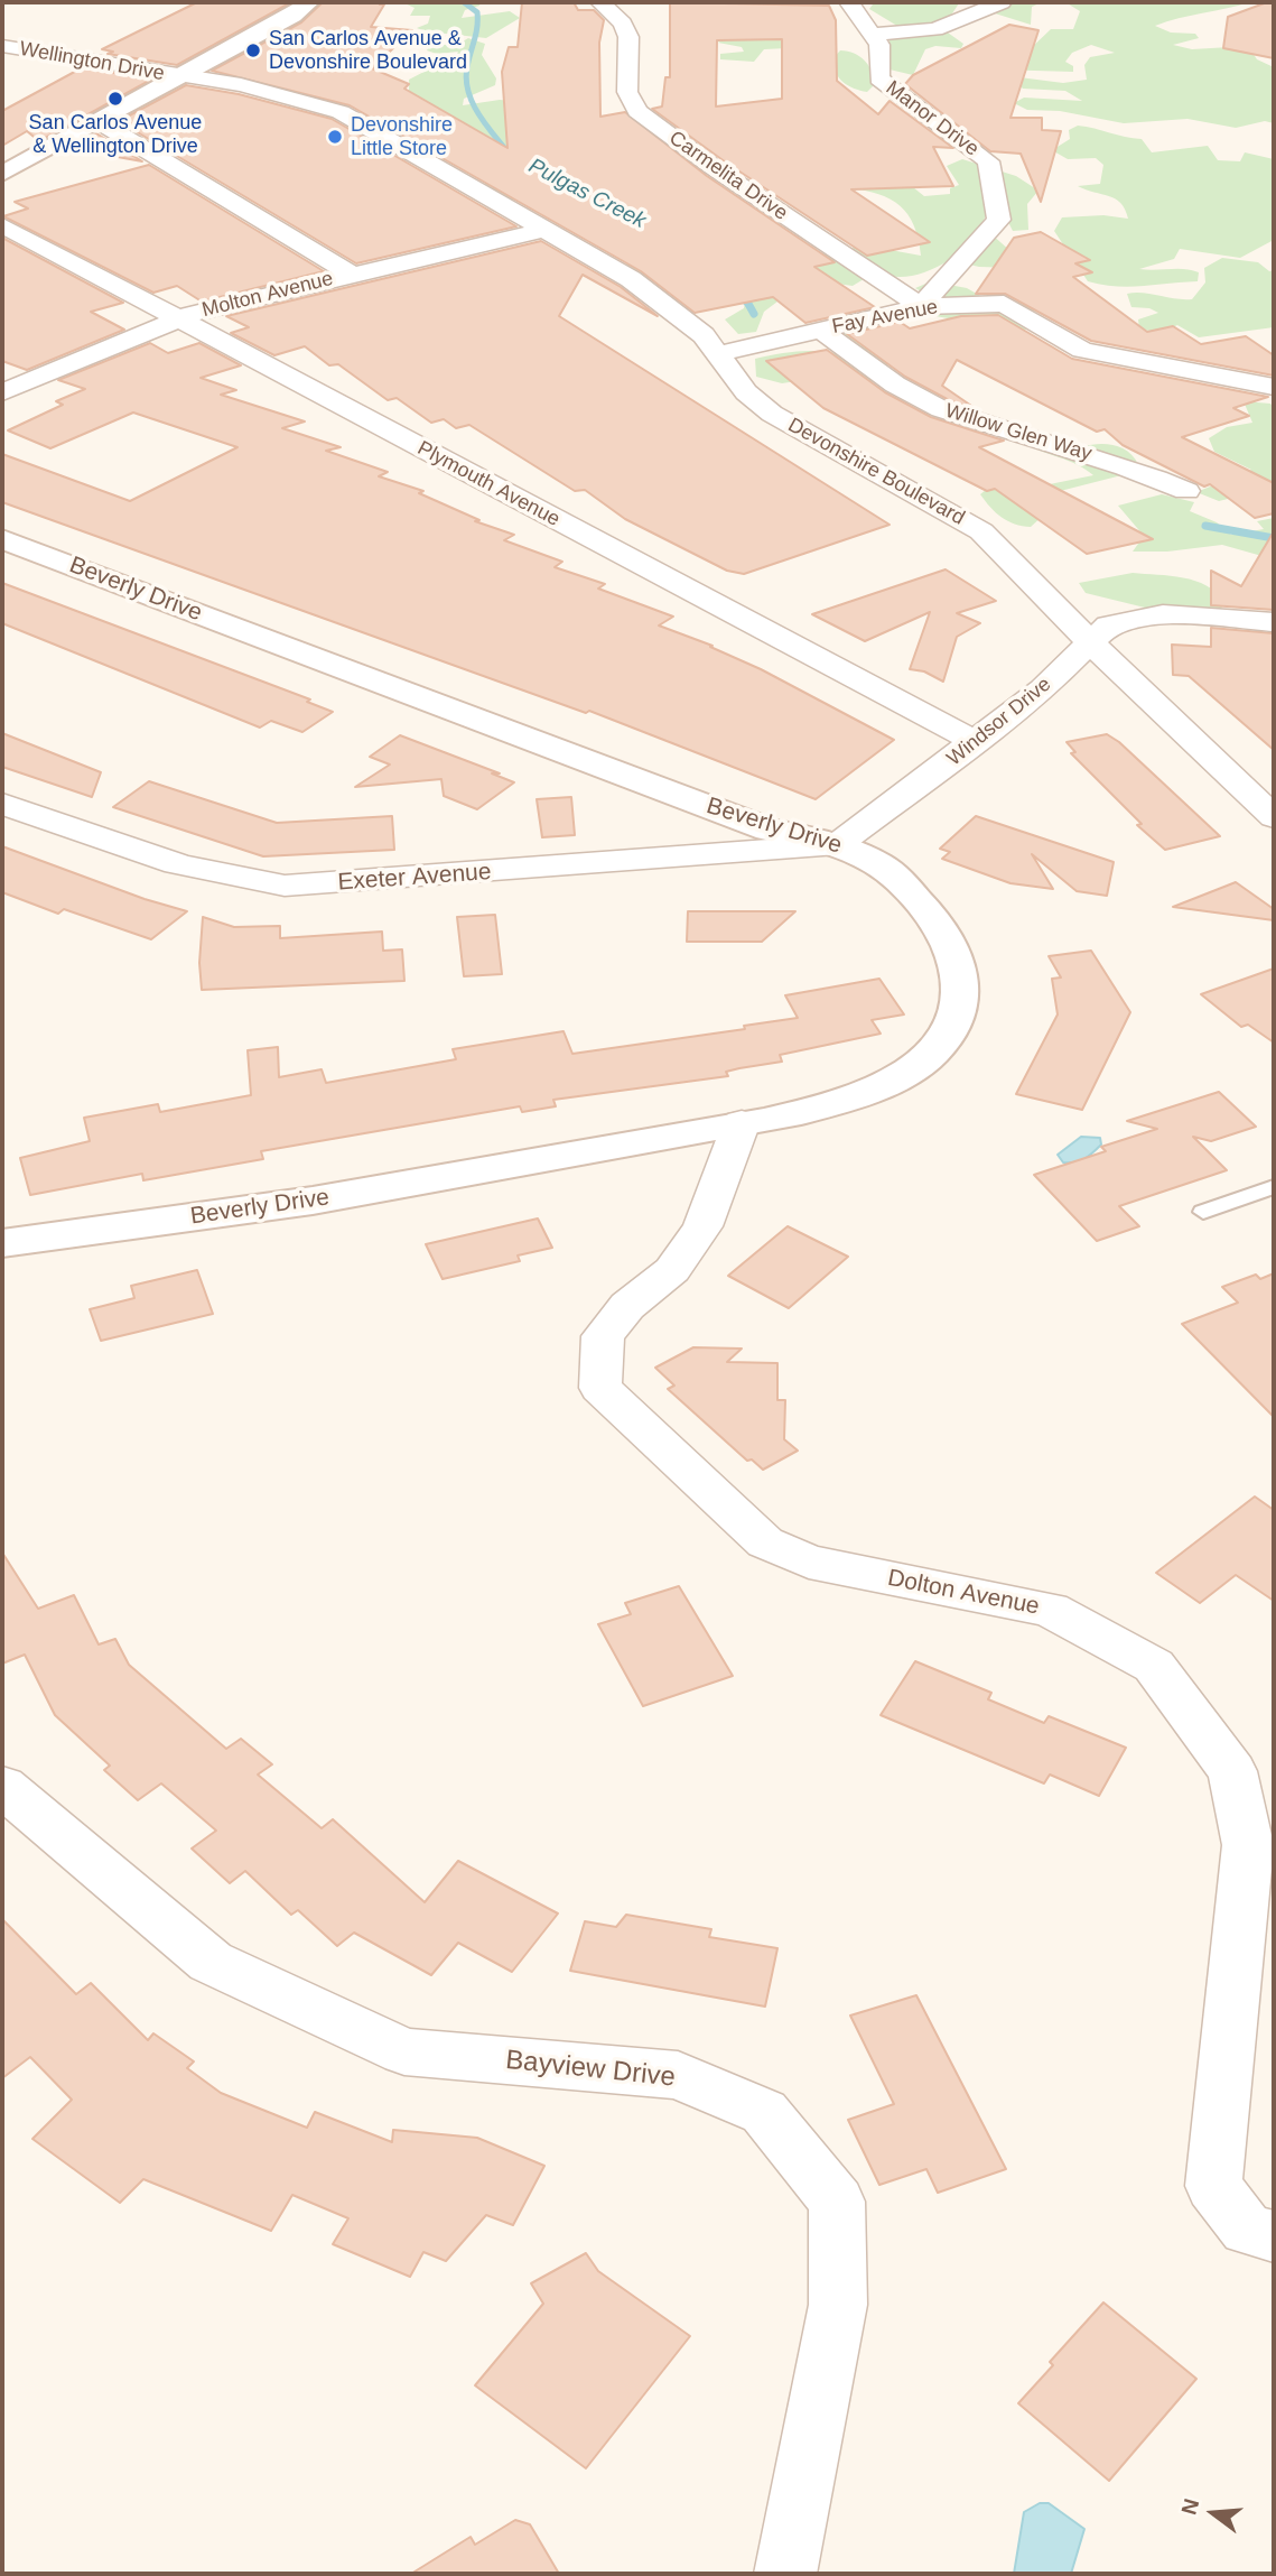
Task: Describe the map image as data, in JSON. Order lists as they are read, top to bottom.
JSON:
{
  "streets": {
    "street": [
      "Wellington Drive",
      "Manor Drive",
      "Carmelita Drive",
      "Molton Avenue",
      "Fay Avenue",
      "Willow Glen Way",
      "Devonshire Boulevard",
      "Plymouth Avenue",
      "Beverly Drive",
      "Windsor Drive",
      "Exeter Avenue",
      "Dolton Avenue",
      "Bayview Drive"
    ]
  },
  "crossings": [
    ["Wellington Drive", "Devonshire Boulevard"],
    ["Manor Drive", "Carmelita Drive"],
    ["Manor Drive", "Fay Avenue"],
    ["Carmelita Drive", "Fay Avenue"],
    ["Molton Avenue", "Devonshire Boulevard"],
    ["Molton Avenue", "Plymouth Avenue"],
    ["Fay Avenue", "Willow Glen Way"],
    ["Fay Avenue", "Devonshire Boulevard"],
    ["Devonshire Boulevard", "Windsor Drive"],
    ["Plymouth Avenue", "Windsor Drive"],
    ["Beverly Drive", "Windsor Drive"],
    ["Beverly Drive", "Exeter Avenue"],
    ["Beverly Drive", "Dolton Avenue"],
    ["Windsor Drive", "Exeter Avenue"]
  ],
  "water": ["Pulgas Creek"],
  "places": ["San Carlos Avenue & Devonshire Boulevard", "San Carlos Avenue & Wellington Drive", "Devonshire Little Store"],
  "north": "left"
}
